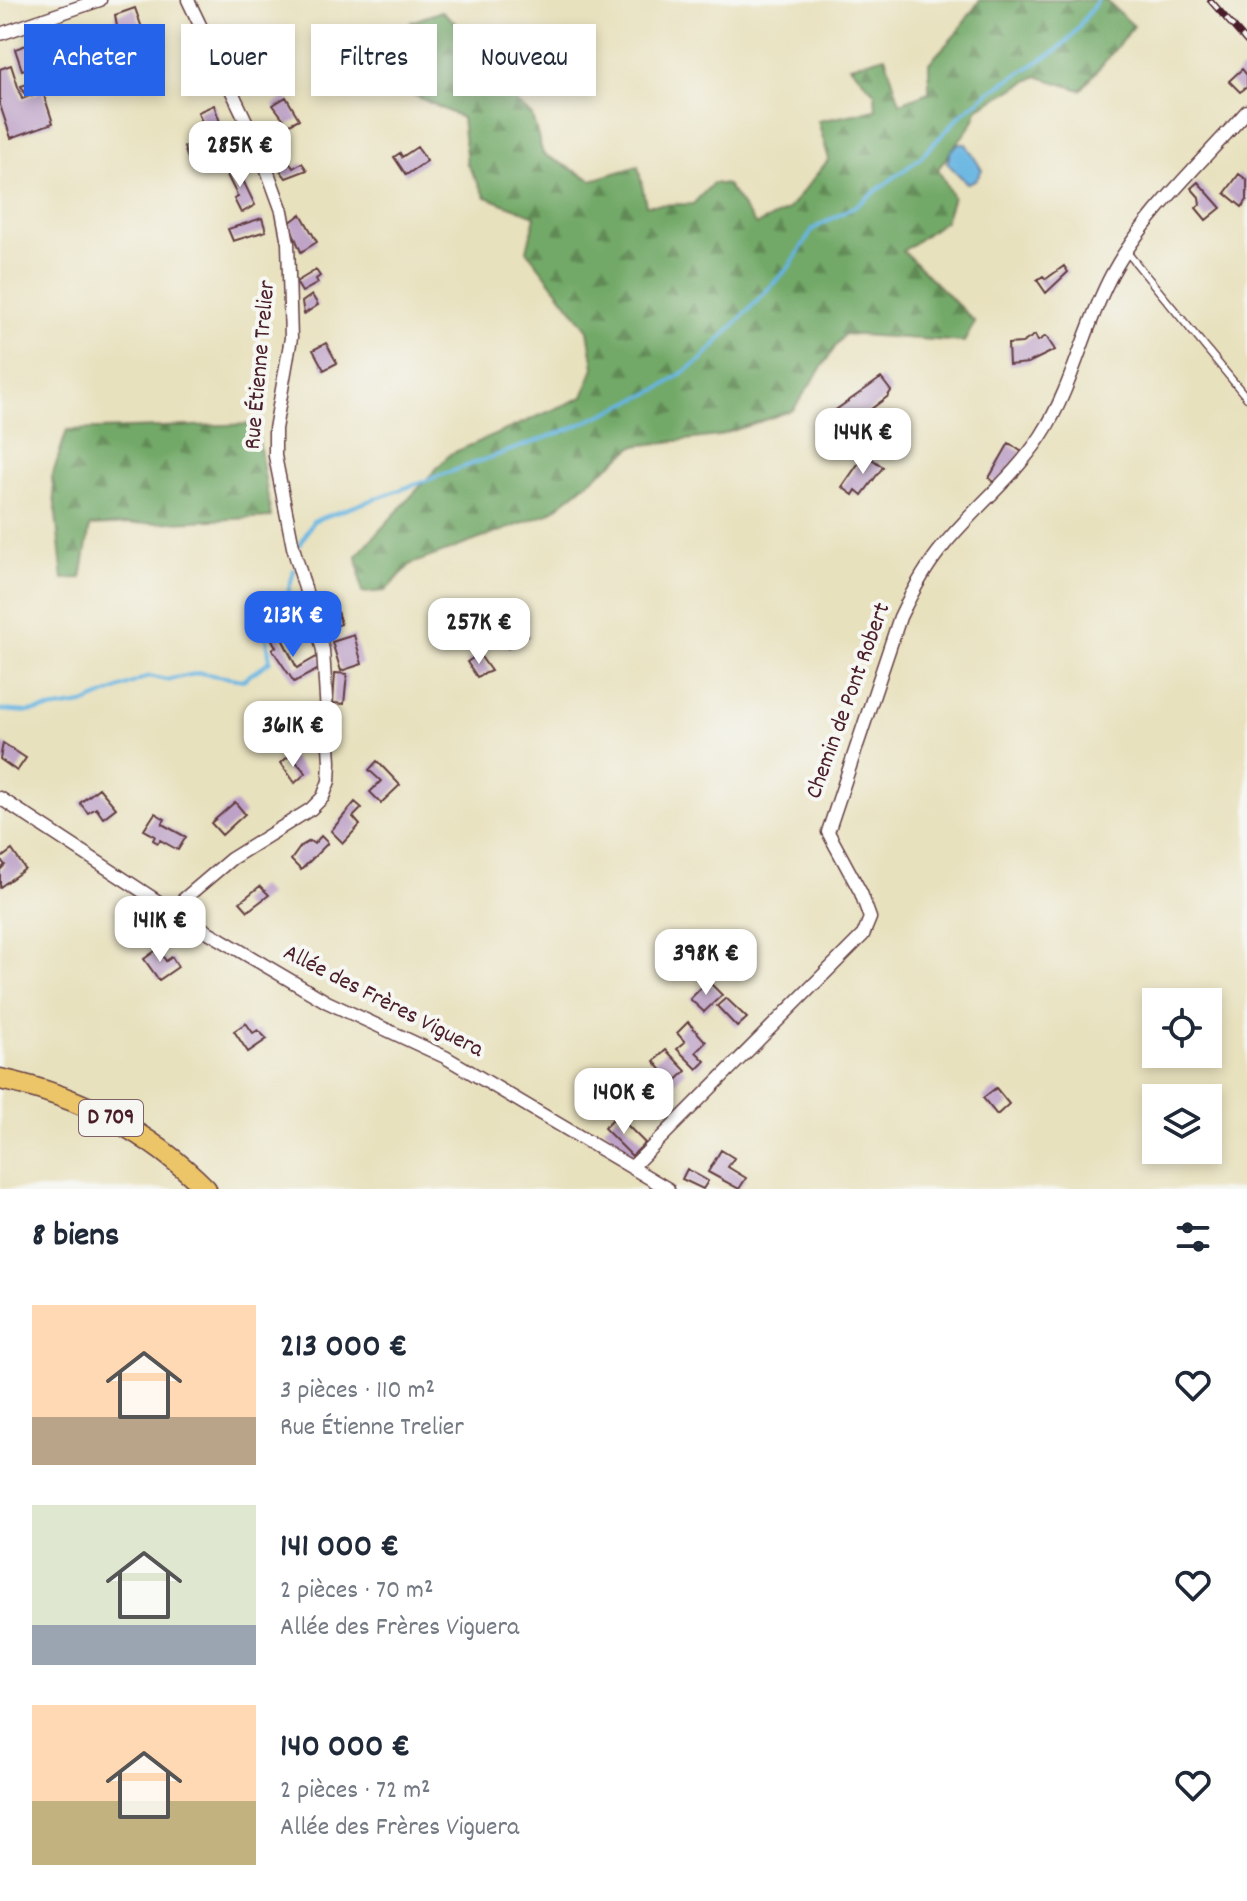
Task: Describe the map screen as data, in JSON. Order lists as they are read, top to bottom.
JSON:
{
  "streets": {
    "main road": ["D 709"],
    "street": ["Rue Étienne Trelier", "Chemin de Pont Robert", "Allée des Frères Viguera"]
  },
  "crossings": [
    ["Rue Étienne Trelier", "Allée des Frères Viguera"],
    ["Chemin de Pont Robert", "Allée des Frères Viguera"]
  ],
  "page": {
    "chip": [
      "Acheter",
      "Louer",
      "Filtres",
      "Nouveau"
    ],
    "price": [
      "285K €",
      "144K €",
      "213K €",
      "257K €",
      "361K €",
      "141K €",
      "398K €",
      "140K €"
    ],
    "heading": "8 biens",
    "list": [
      {
        "name": "213 000 €",
        "note": "3 pièces · 110 m² · Rue Étienne Trelier"
      },
      {
        "name": "141 000 €",
        "note": "2 pièces · 70 m² · Allée des Frères Viguera"
      },
      {
        "name": "140 000 €",
        "note": "2 pièces · 72 m² · Allée des Frères Viguera"
      }
    ]
  }
}
